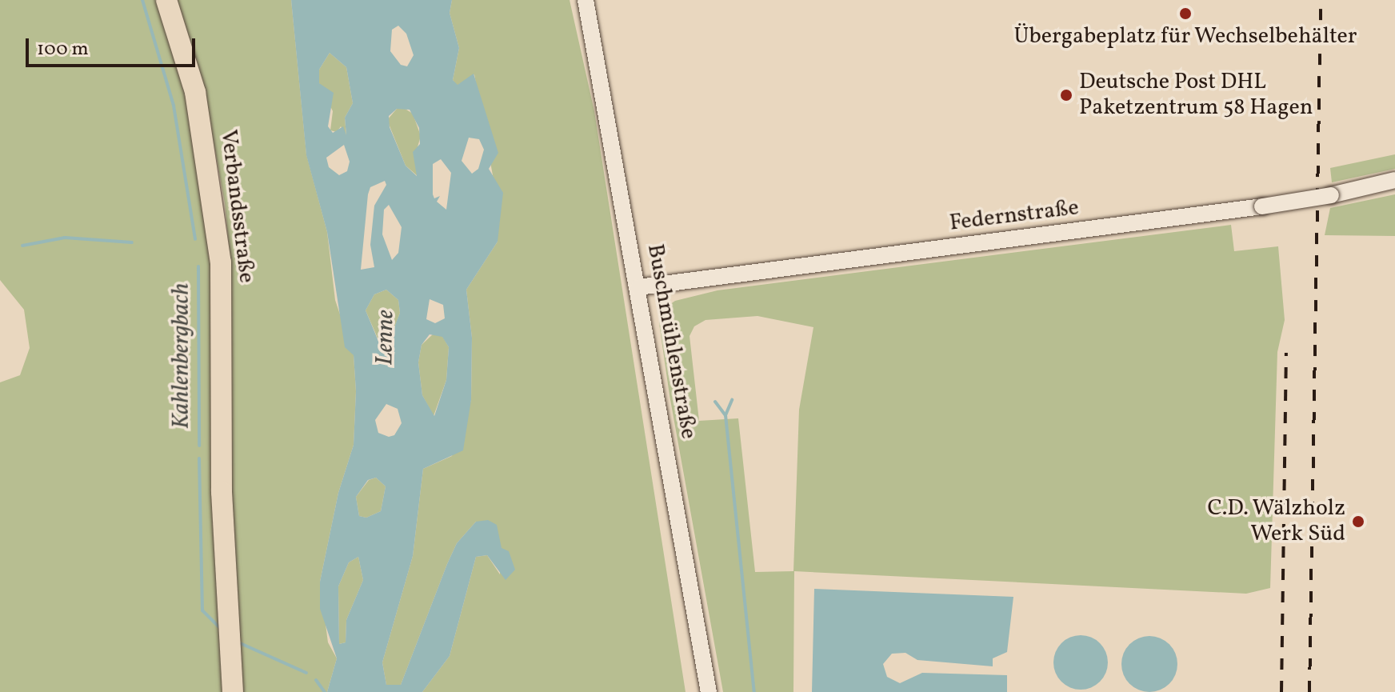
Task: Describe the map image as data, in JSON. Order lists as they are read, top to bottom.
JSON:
{
  "streets": {
    "main road": ["Verbandsstraße"],
    "street": ["Federnstraße", "Buschmühlenstraße"]
  },
  "crossings": [
    ["Federnstraße", "Buschmühlenstraße"]
  ],
  "water": ["Lenne", "Kahlenbergbach"],
  "places": ["Übergabeplatz für Wechselbehälter", "Deutsche Post DHL Paketzentrum 58 Hagen", "C.D. Wälzholz Werk Süd"],
  "scale_bar": "100 m"
}
